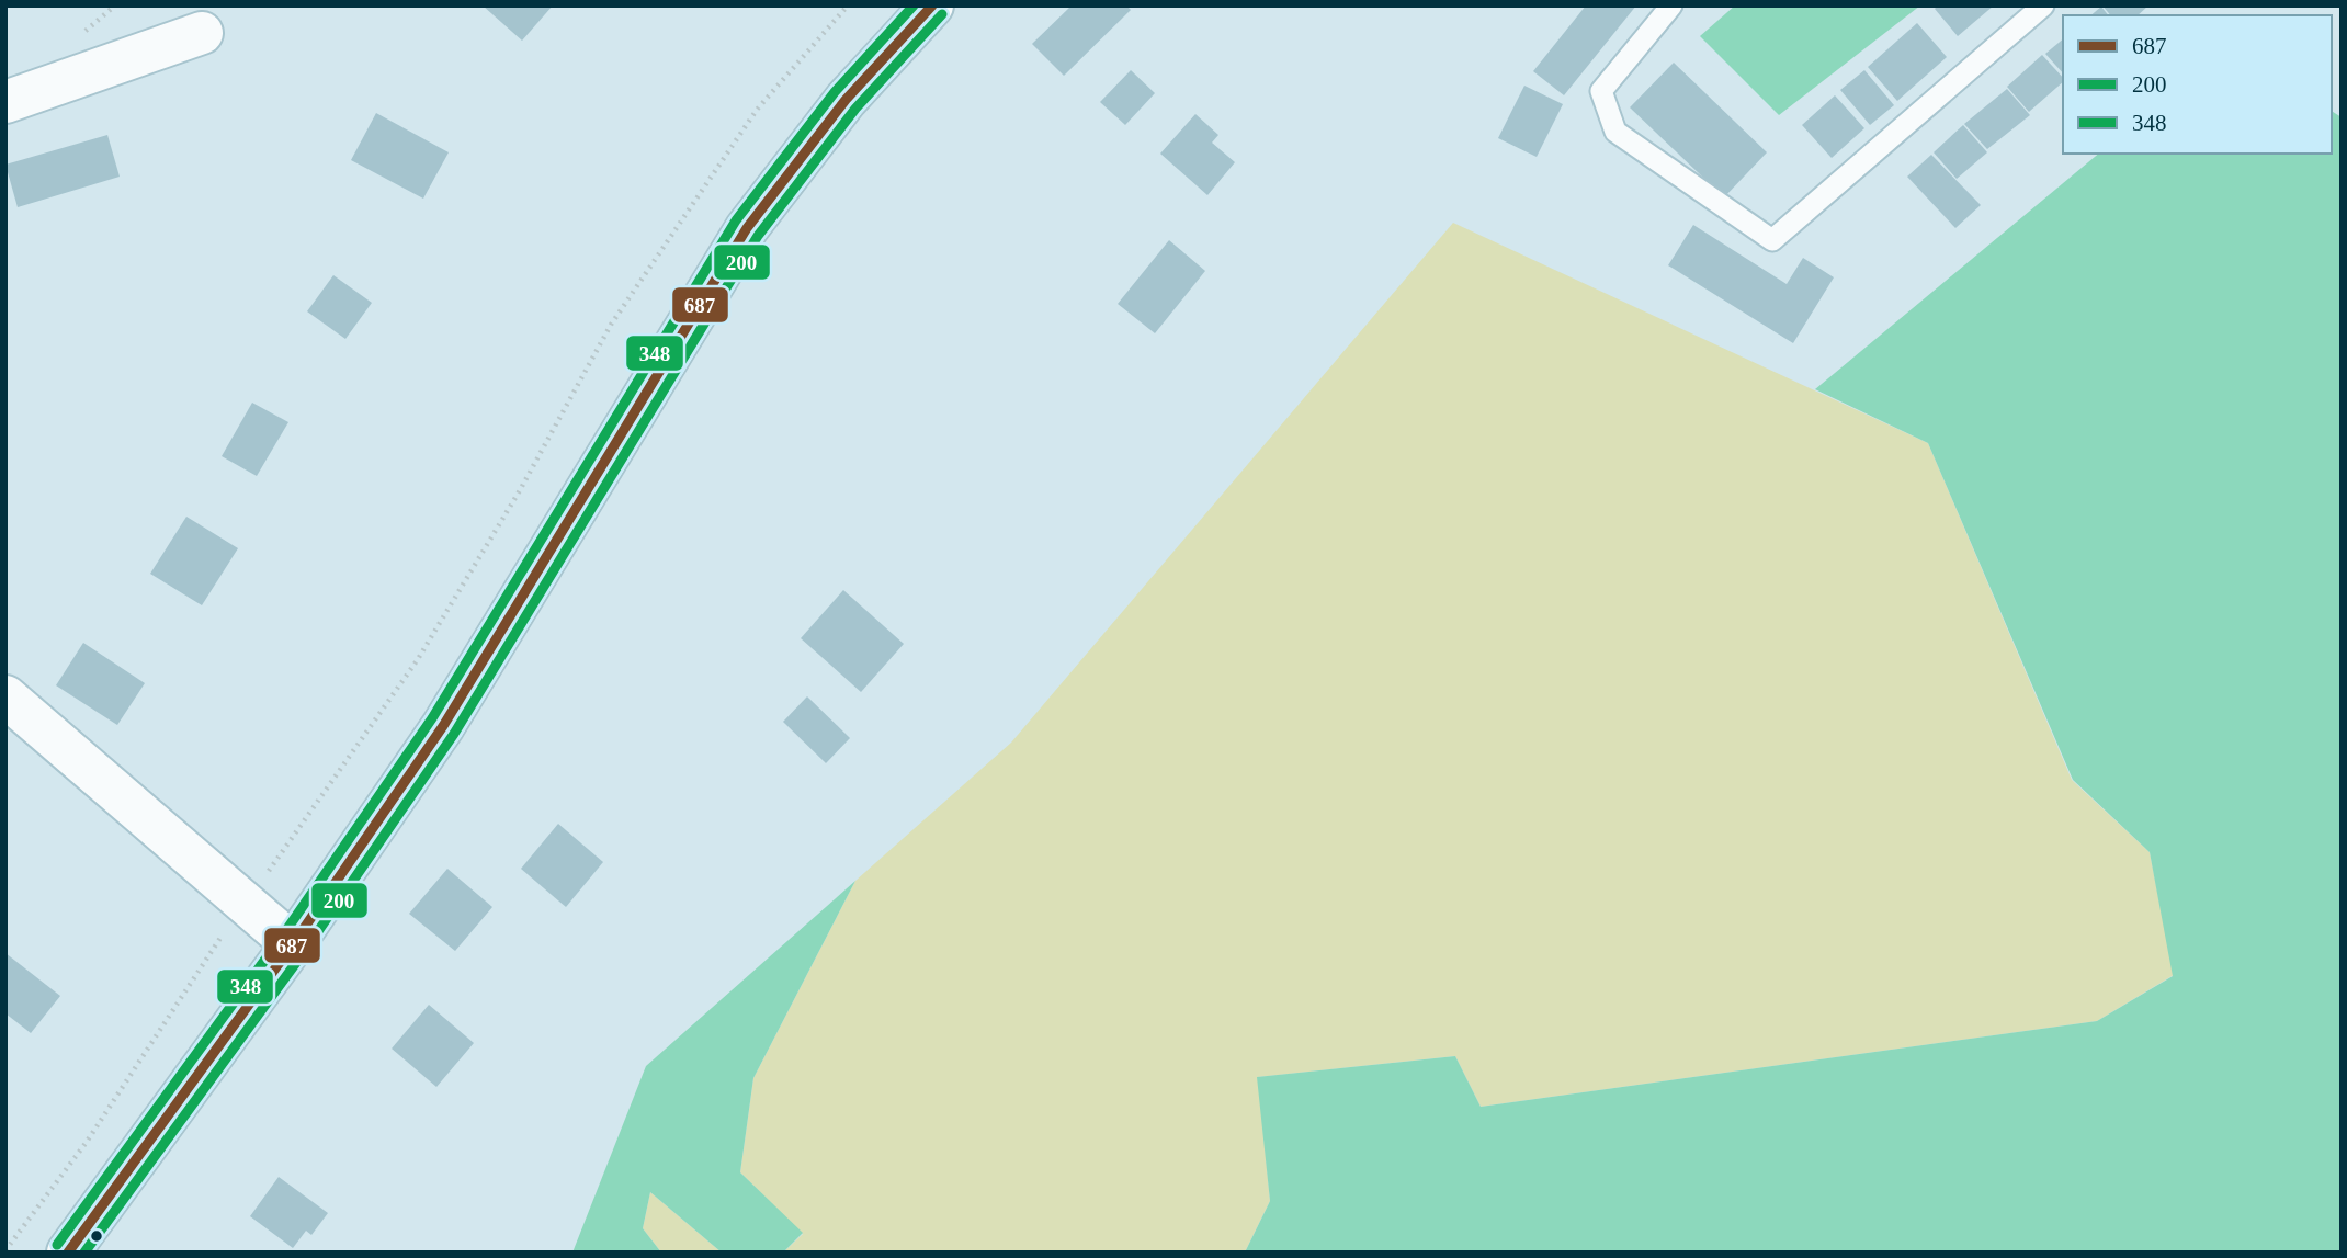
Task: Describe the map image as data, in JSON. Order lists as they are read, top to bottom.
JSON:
{
  "lines": ["transit line 687", "transit line 348", "transit line 200"],
  "legend": ["687", "200", "348"]
}
